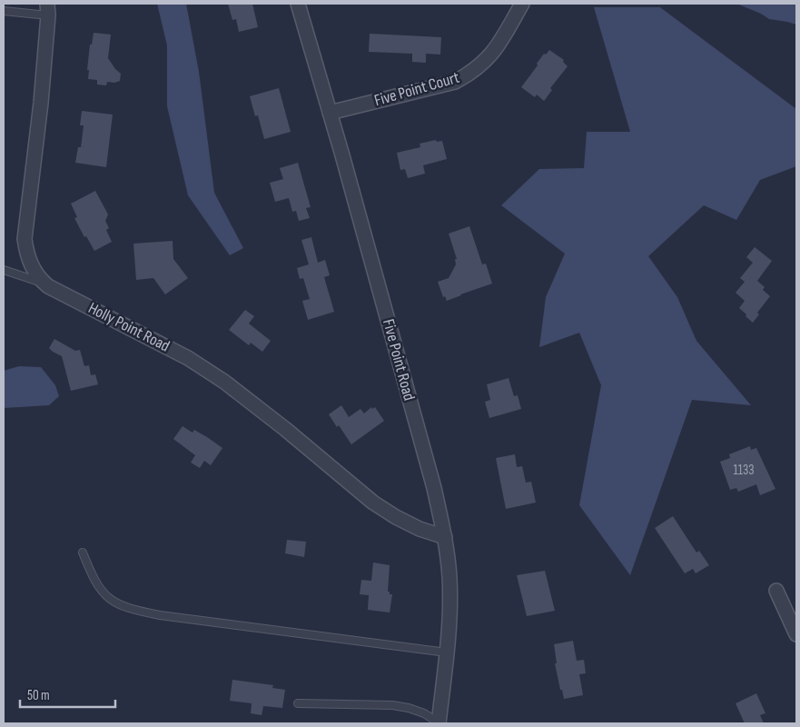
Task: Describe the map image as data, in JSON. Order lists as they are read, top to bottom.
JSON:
{
  "streets": {
    "street": ["Five Point Court", "Holly Point Road", "Five Point Road"]
  },
  "crossings": [
    ["Five Point Court", "Five Point Road"],
    ["Holly Point Road", "Five Point Road"]
  ],
  "house_numbers": ["1133"],
  "scale_bar": "50 m"
}
